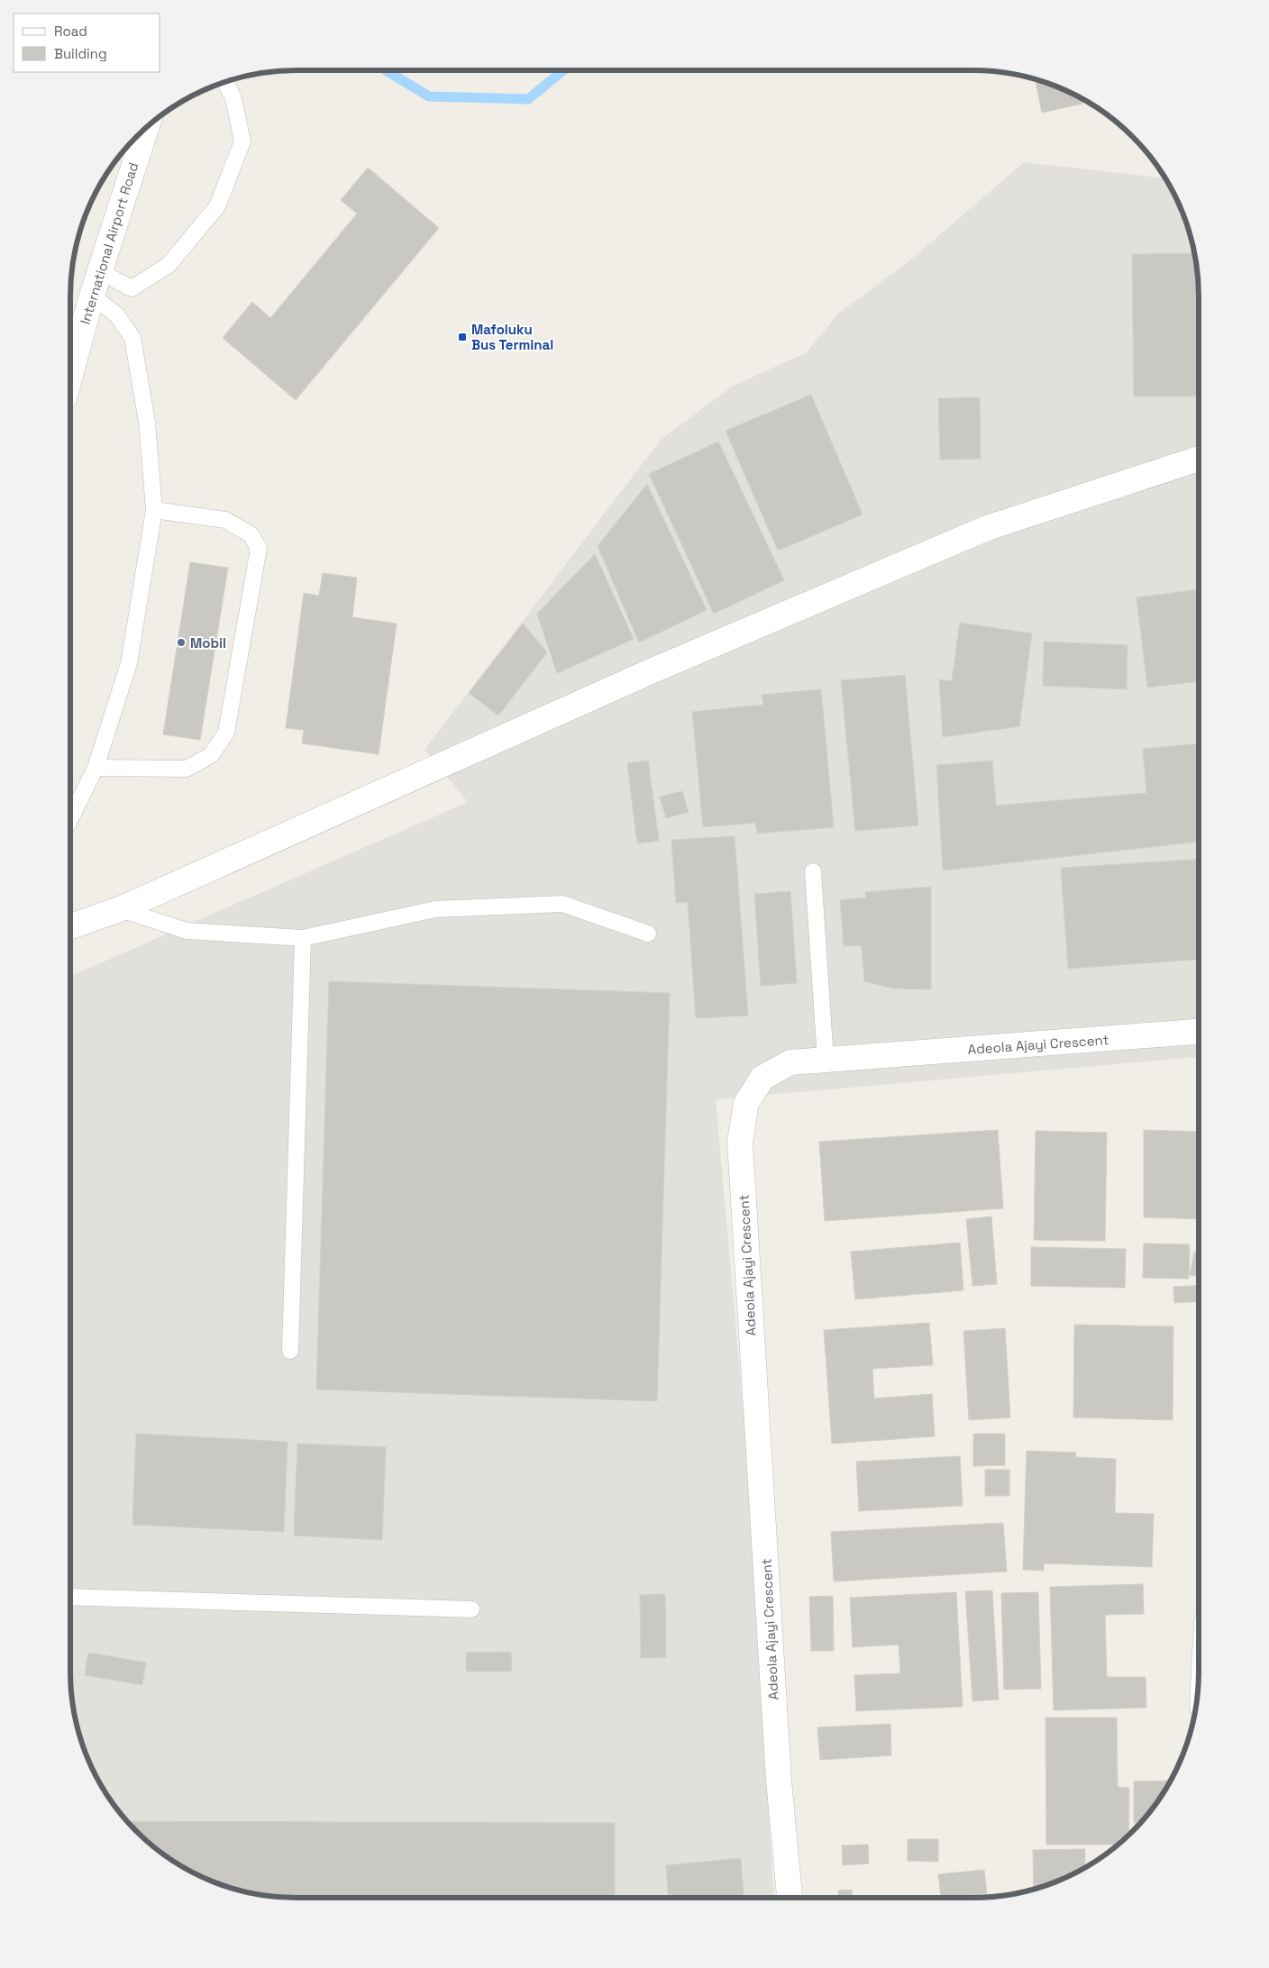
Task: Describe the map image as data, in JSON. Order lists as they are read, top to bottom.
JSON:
{
  "streets": {
    "street": ["International Airport Road", "Adeola Ajayi Crescent"]
  },
  "places": {
    "transit": ["Mafoluku Bus Terminal"],
    "other": ["Mobil"]
  },
  "legend": ["Road", "Building"]
}
